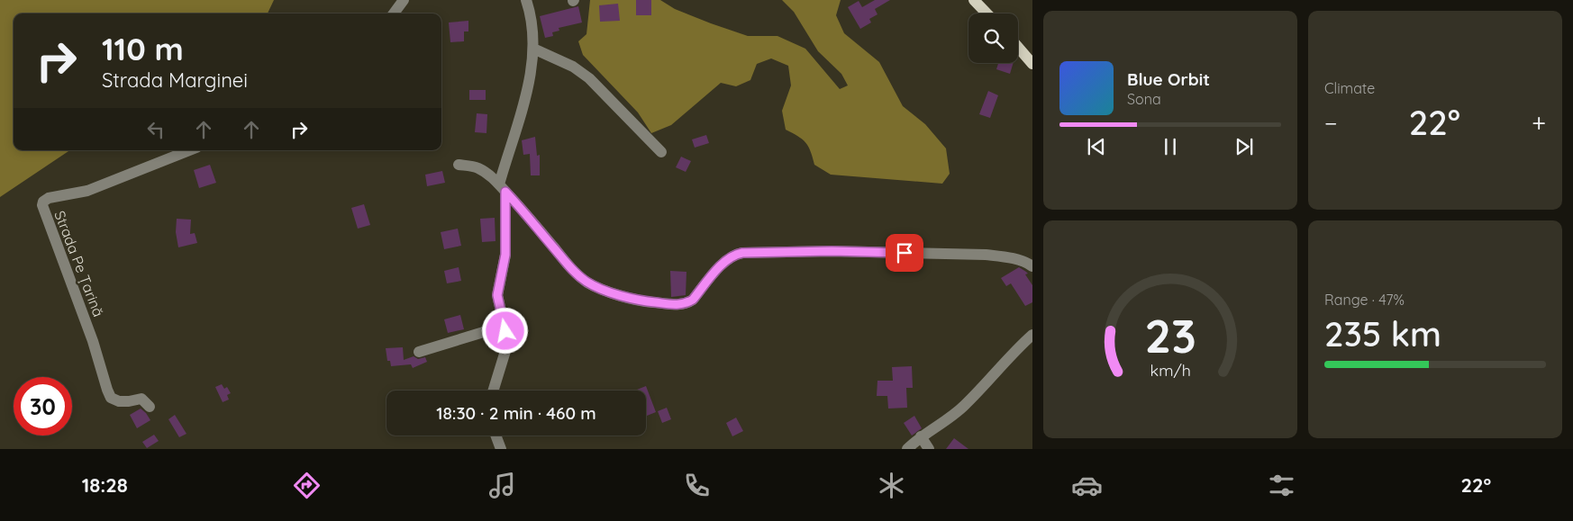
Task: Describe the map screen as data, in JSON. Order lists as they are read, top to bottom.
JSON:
{
  "streets": {
    "street": ["Strada Pe Țarină"]
  },
  "page": {
    "tile": [
      "Climate",
      ["Range · 47%", "235 km"]
    ],
    "turn": ["110 m", "Strada Marginei"],
    "song": ["Blue Orbit", "Sona"],
    "heat": ["−", "22°", "+"],
    "limit": "30",
    "trip": "18:30 · 2 min · 460 m",
    "tabs": ["18:28", "22°"],
    "gauge": ["23", "km/h"]
  }
}
